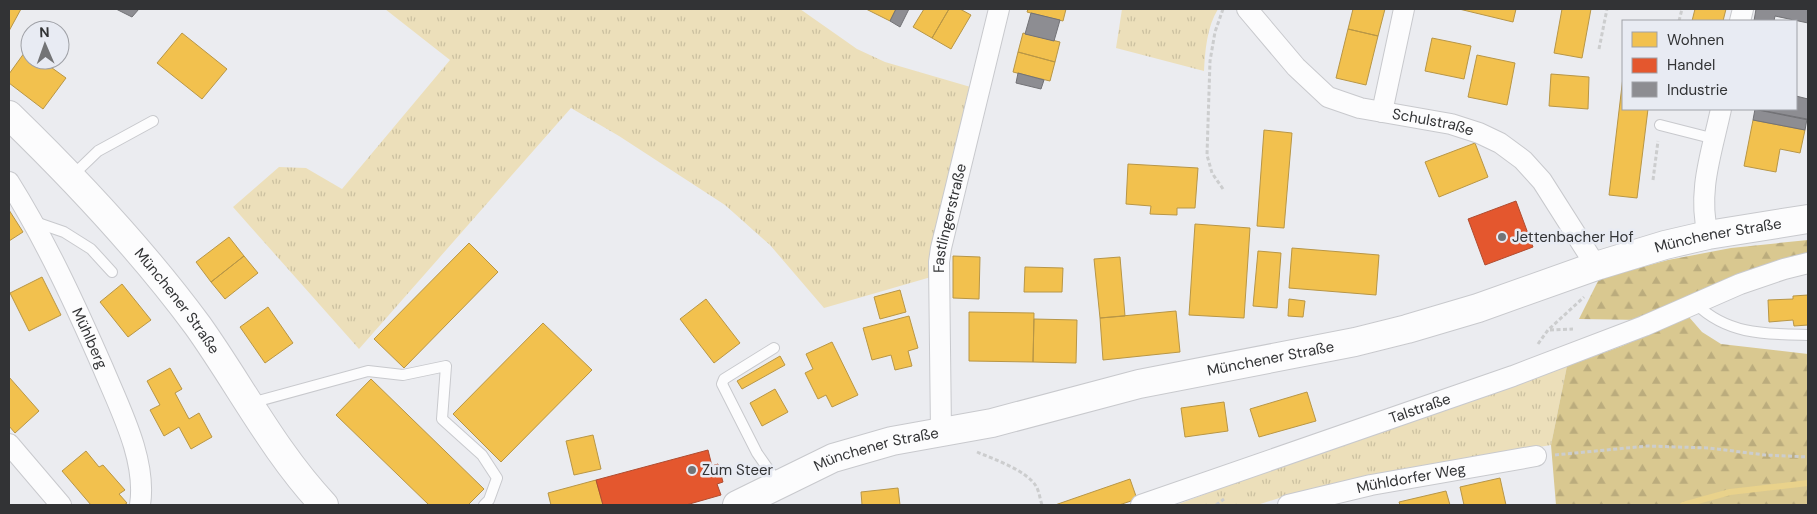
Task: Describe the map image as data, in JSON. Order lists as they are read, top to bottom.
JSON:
{
  "streets": {
    "street": [
      "Schulstraße",
      "Fastlingerstraße",
      "Münchener Straße",
      "Mühlberg",
      "Talstraße",
      "Mühldorfer Weg"
    ]
  },
  "crossings": [
    ["Schulstraße", "Münchener Straße"],
    ["Fastlingerstraße", "Münchener Straße"]
  ],
  "places": ["Jettenbacher Hof", "Zum Steer"],
  "legend": ["Wohnen", "Handel", "Industrie"],
  "north": "top"
}
